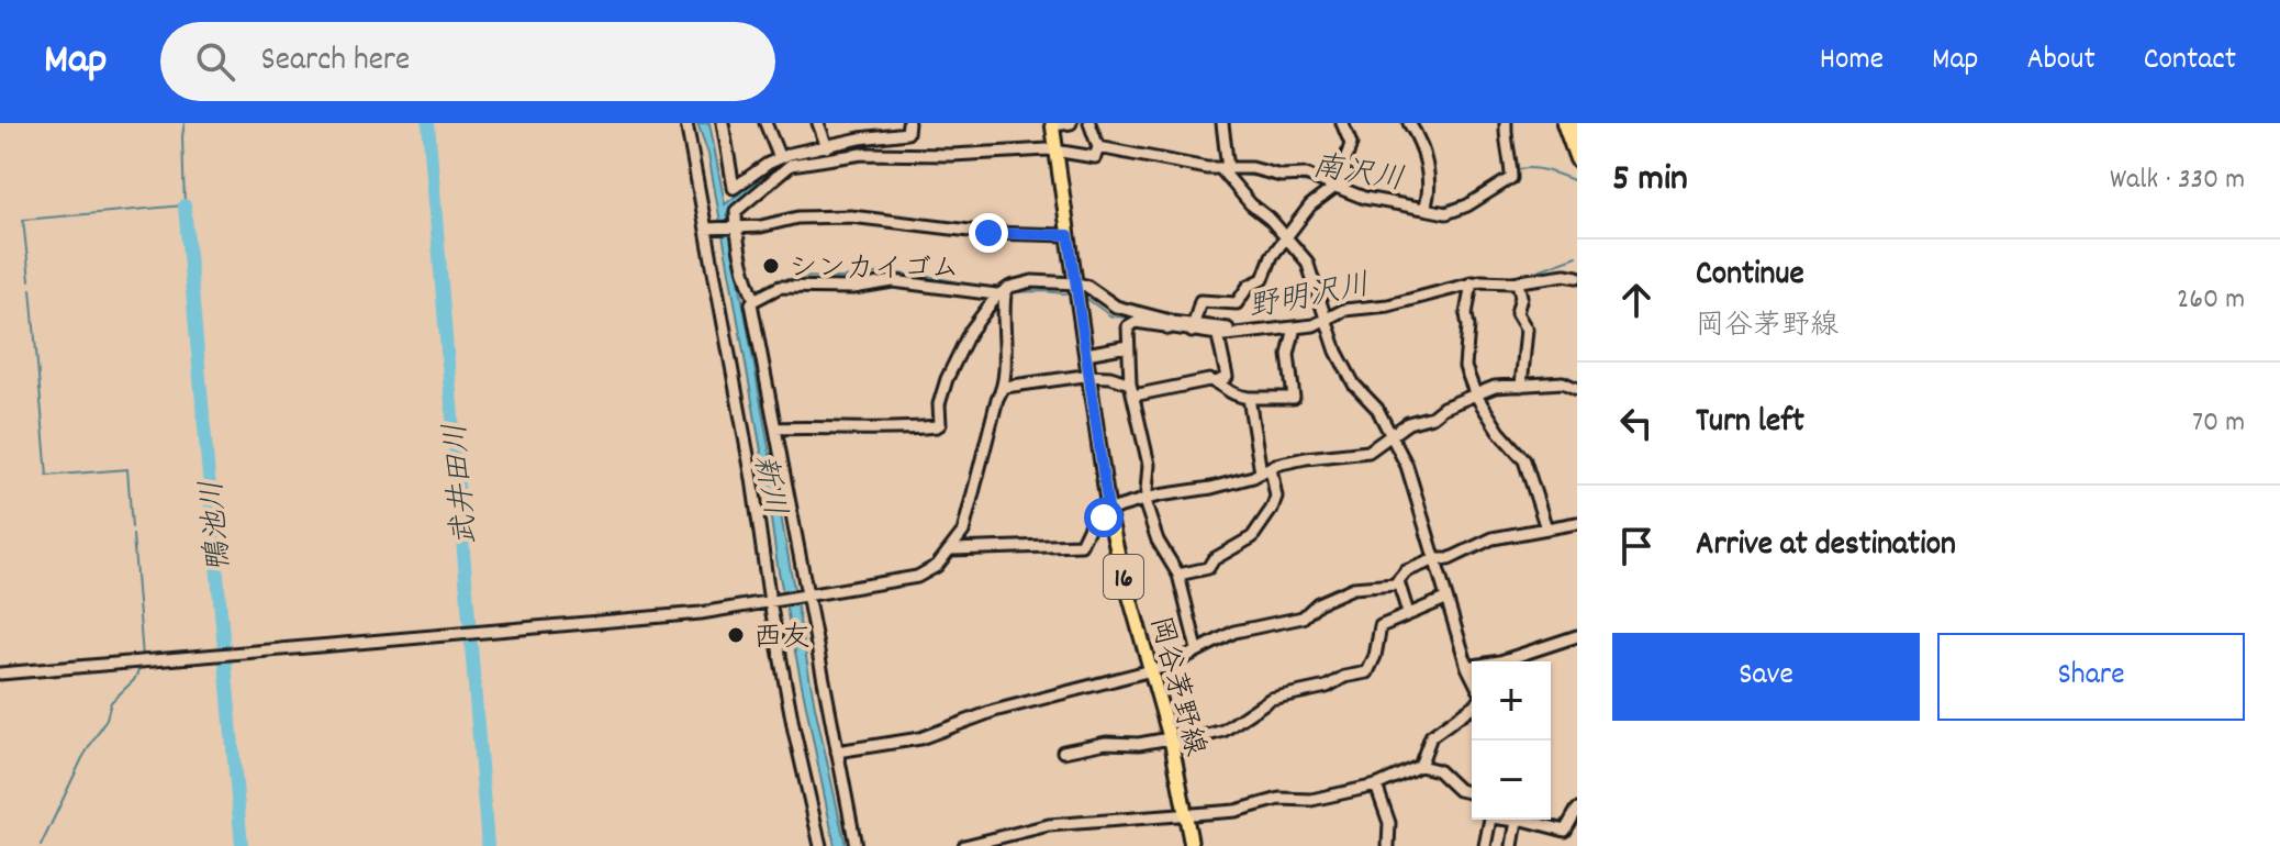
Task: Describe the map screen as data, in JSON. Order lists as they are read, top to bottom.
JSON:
{
  "streets": {
    "main road": ["16", "岡谷茅野線"]
  },
  "water": [
    "南沢川",
    "野明沢川",
    "武井田川",
    "新川",
    "鴨池川"
  ],
  "places": ["シンカイゴム", "西友"],
  "page": {
    "header": "Map",
    "search": "Search here",
    "nav": [
      "Home",
      "Map",
      "About",
      "Contact"
    ],
    "heading": ["5 min", "Walk · 330 m"],
    "list": [
      ["Continue", "岡谷茅野線", "260 m"],
      ["Turn left", "70 m"],
      "Arrive at destination"
    ],
    "buttons": ["Save", "Share"],
    "map_buttons": ["+", "−"]
  }
}
